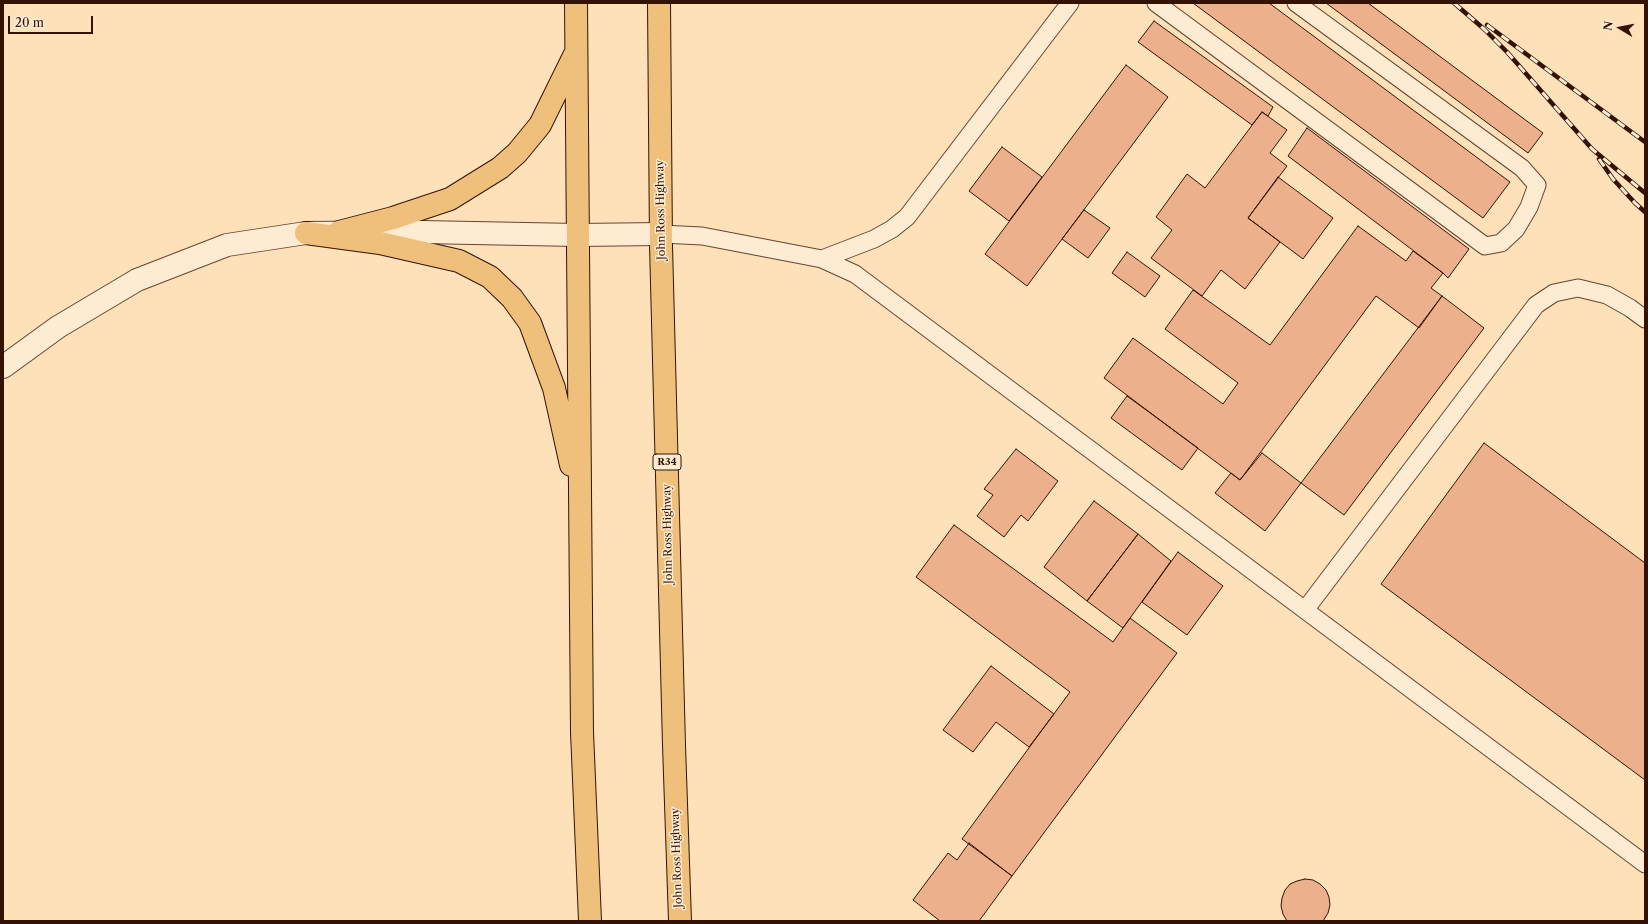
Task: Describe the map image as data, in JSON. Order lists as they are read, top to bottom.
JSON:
{
  "streets": {
    "main road": ["John Ross Highway", "R34"]
  },
  "scale_bar": "20 m",
  "north": "left"
}
